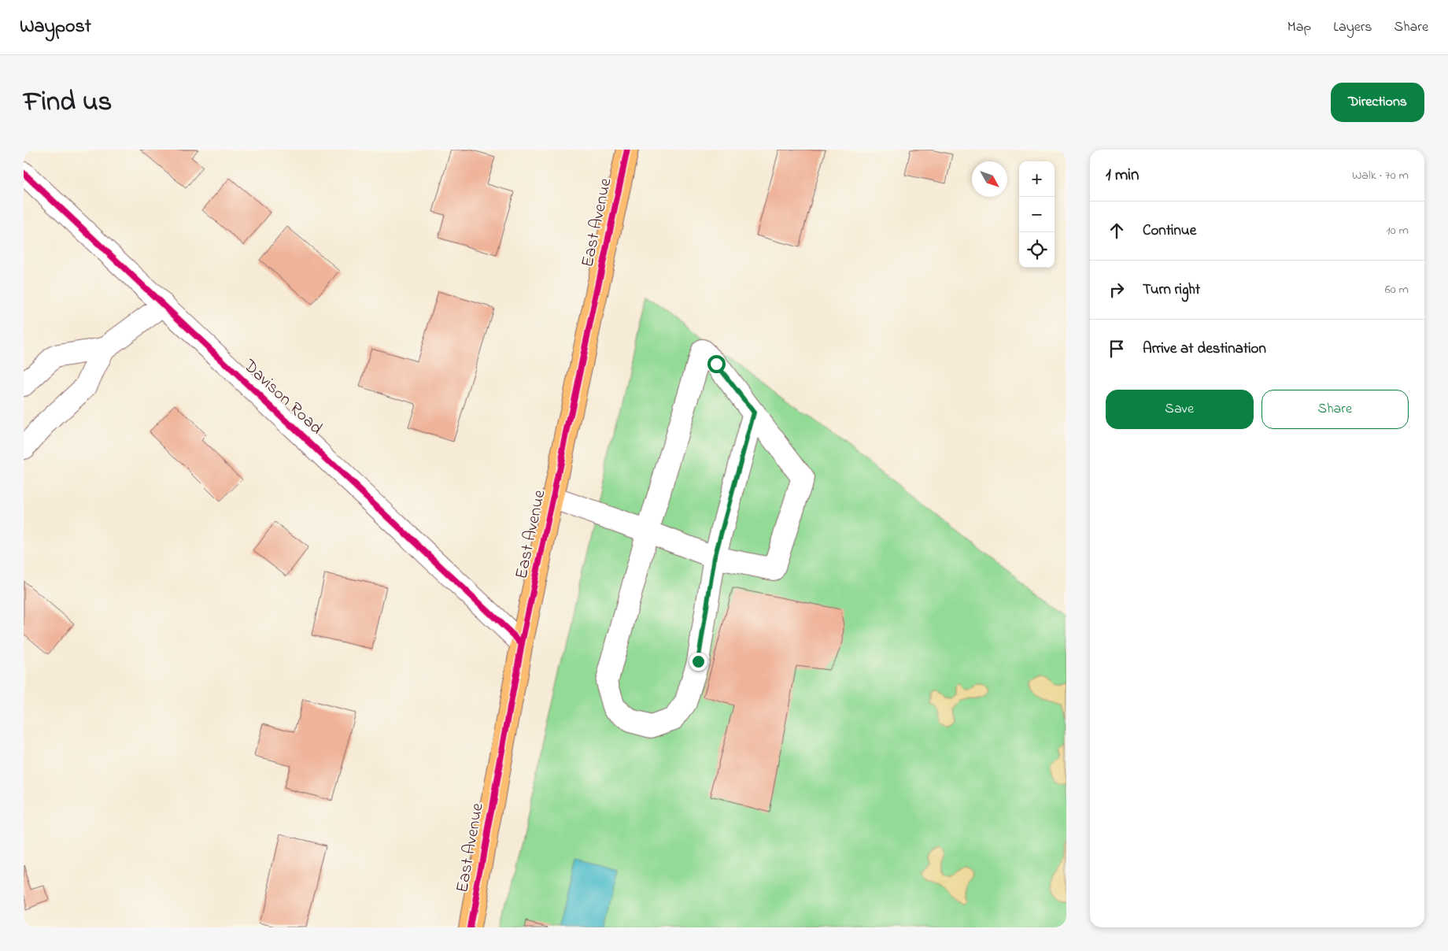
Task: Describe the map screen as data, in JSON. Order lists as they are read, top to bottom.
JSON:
{
  "streets": {
    "highway": ["East Avenue"],
    "street": ["Davison Road"]
  },
  "crossings": [
    ["East Avenue", "Davison Road"]
  ],
  "north": "bottom right",
  "page": {
    "header": "Waypost",
    "nav": ["Map", "Layers", "Share"],
    "title": "Find us",
    "buttons": [
      "Directions",
      ["Save", "Share"]
    ],
    "heading": ["1 min", "Walk · 70 m"],
    "map_buttons": ["+", "−"],
    "list": [
      ["Continue", "10 m"],
      ["Turn right", "60 m"],
      "Arrive at destination"
    ]
  }
}
